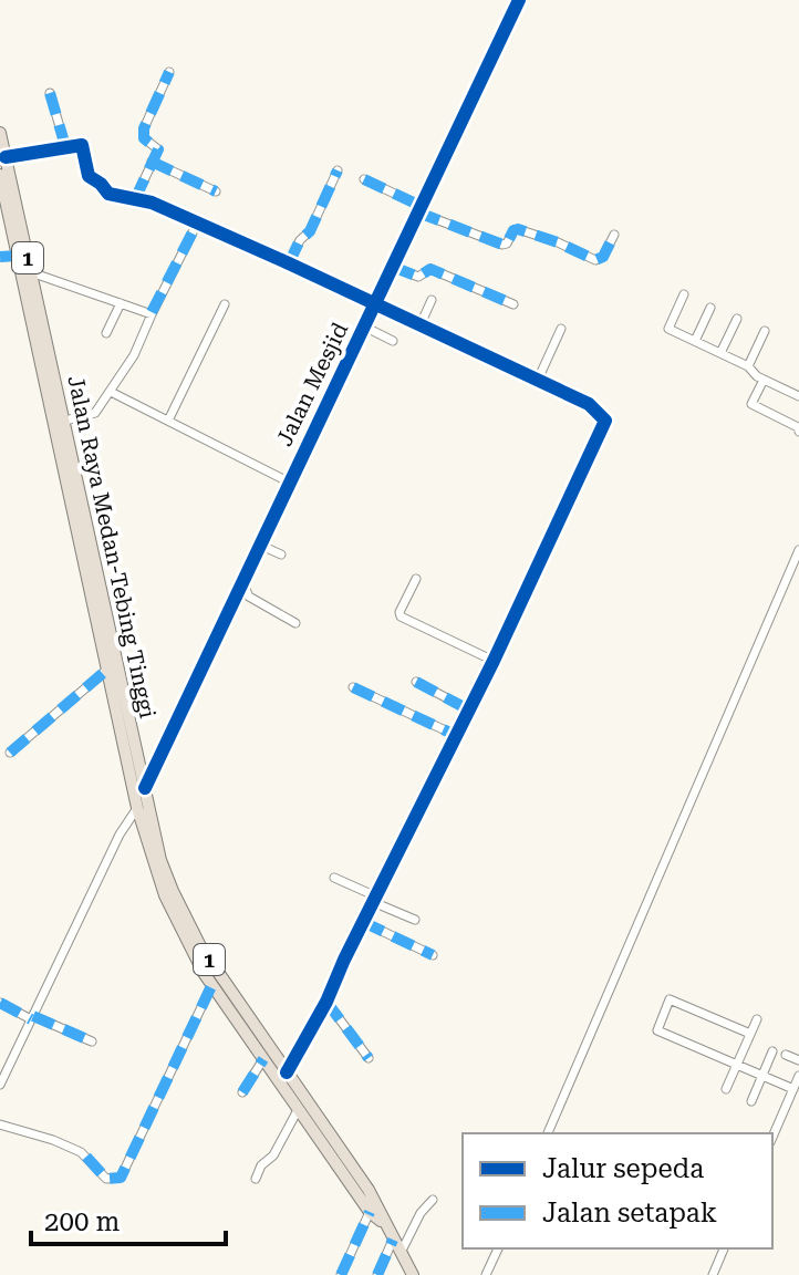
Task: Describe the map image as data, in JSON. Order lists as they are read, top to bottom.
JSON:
{
  "streets": {
    "highway": ["1", "Jalan Raya Medan-Tebing Tinggi"],
    "street": ["Jalan Mesjid"]
  },
  "crossings": [
    ["Jalan Mesjid", "Jalan Raya Medan-Tebing Tinggi"]
  ],
  "legend": ["Jalur sepeda", "Jalan setapak"],
  "scale_bar": "200 m"
}
